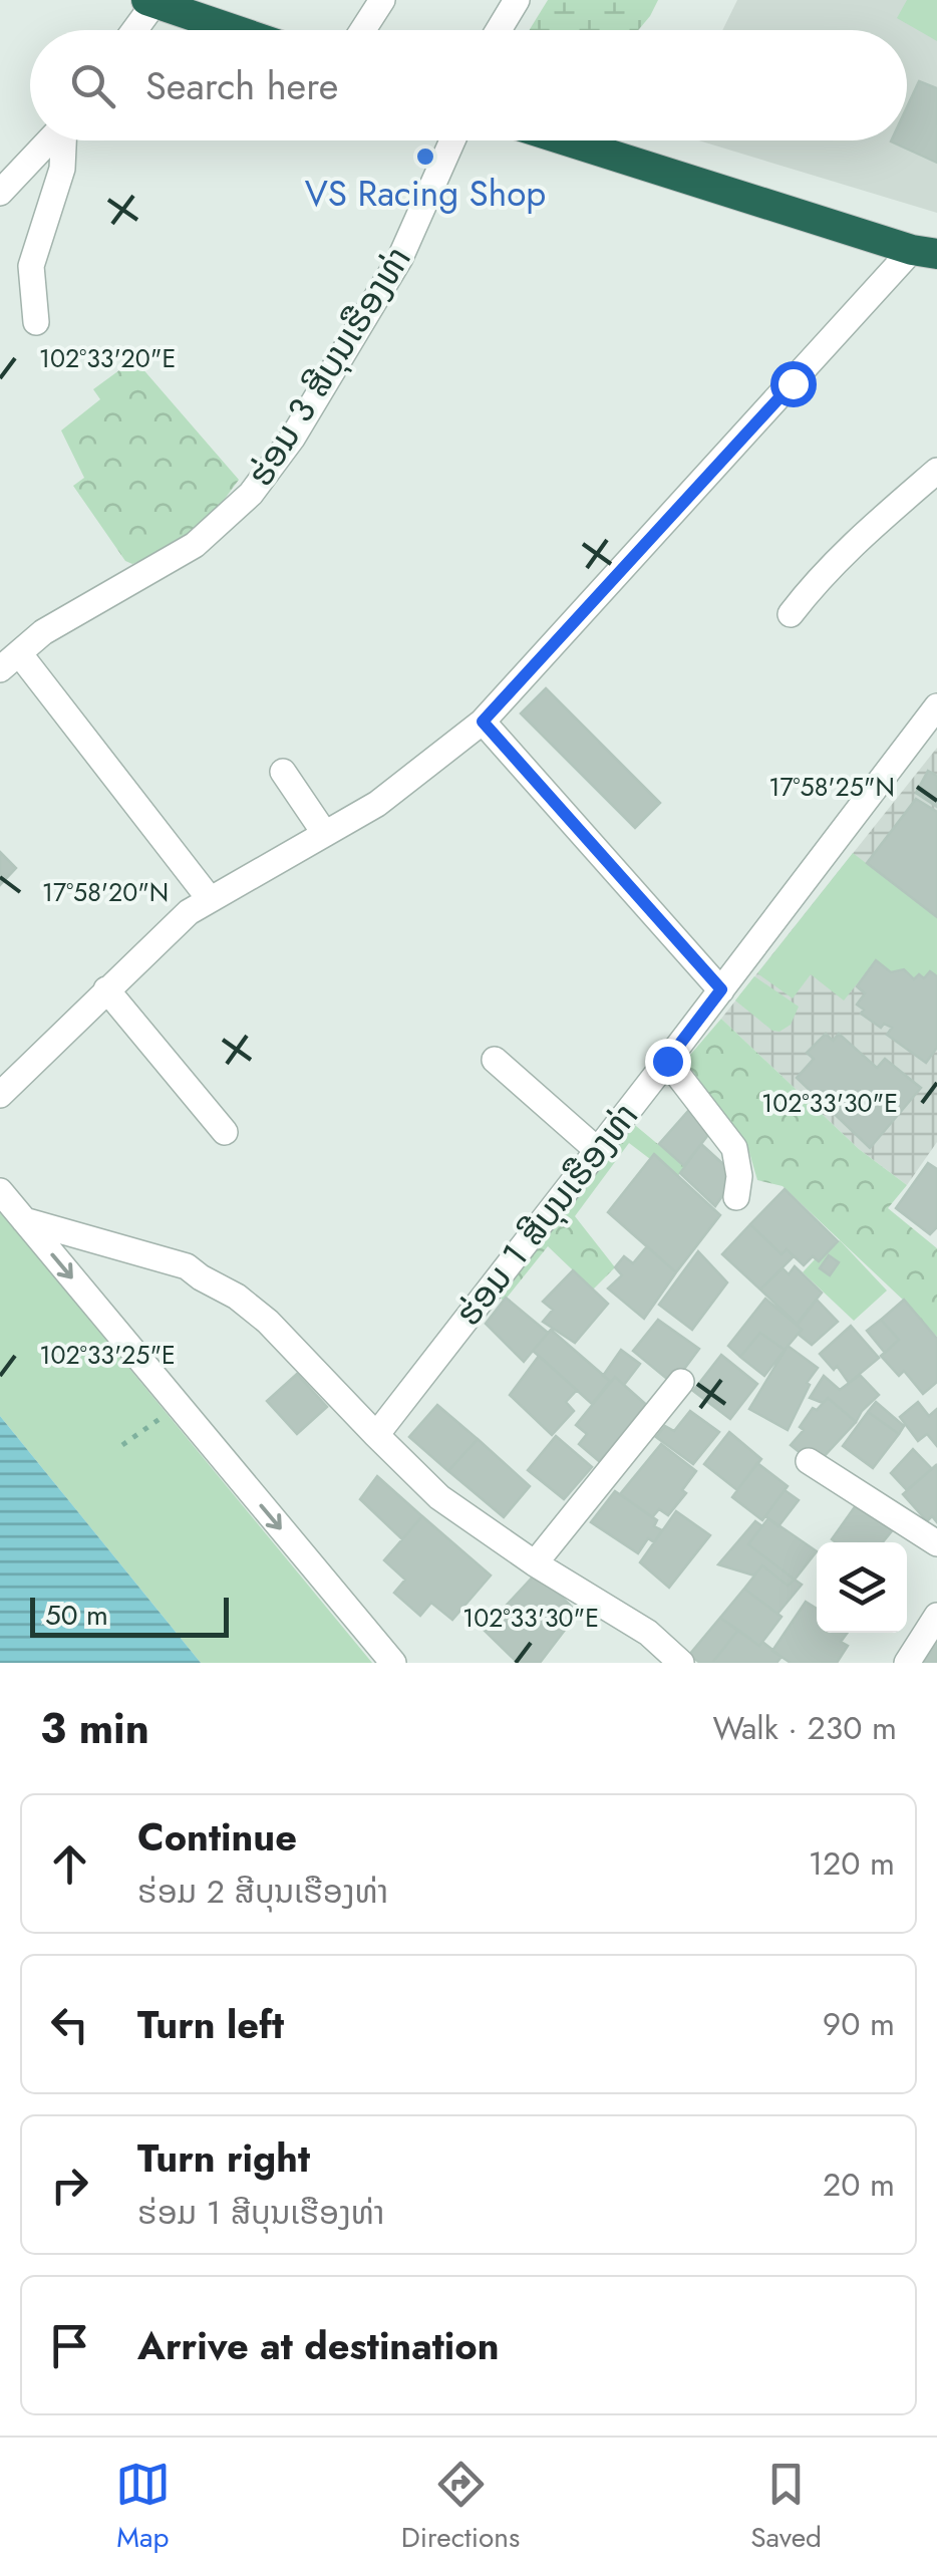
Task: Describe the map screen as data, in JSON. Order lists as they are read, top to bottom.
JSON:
{
  "streets": {
    "street": ["ຮ່ອມ 3 ສີບຸນເຮືອງທ່າ", "ຮ່ອມ 1 ສີບຸນເຮືອງທ່າ"]
  },
  "places": ["VS Racing Shop"],
  "scale_bar": "50 m",
  "page": {
    "search": "Search here",
    "scale": "50 m",
    "heading": ["3 min", "Walk · 230 m"],
    "list": [
      ["Continue", "ຮ່ອມ 2 ສີບຸນເຮືອງທ່າ", "120 m"],
      ["Turn left", "90 m"],
      ["Turn right", "ຮ່ອມ 1 ສີບຸນເຮືອງທ່າ", "20 m"],
      "Arrive at destination"
    ],
    "nav": ["Map", "Directions", "Saved"]
  },
  "coordinates": [
    "102°33'20\"E",
    "17°58'25\"N",
    "17°58'20\"N",
    "102°33'30\"E",
    "102°33'25\"E"
  ]
}
